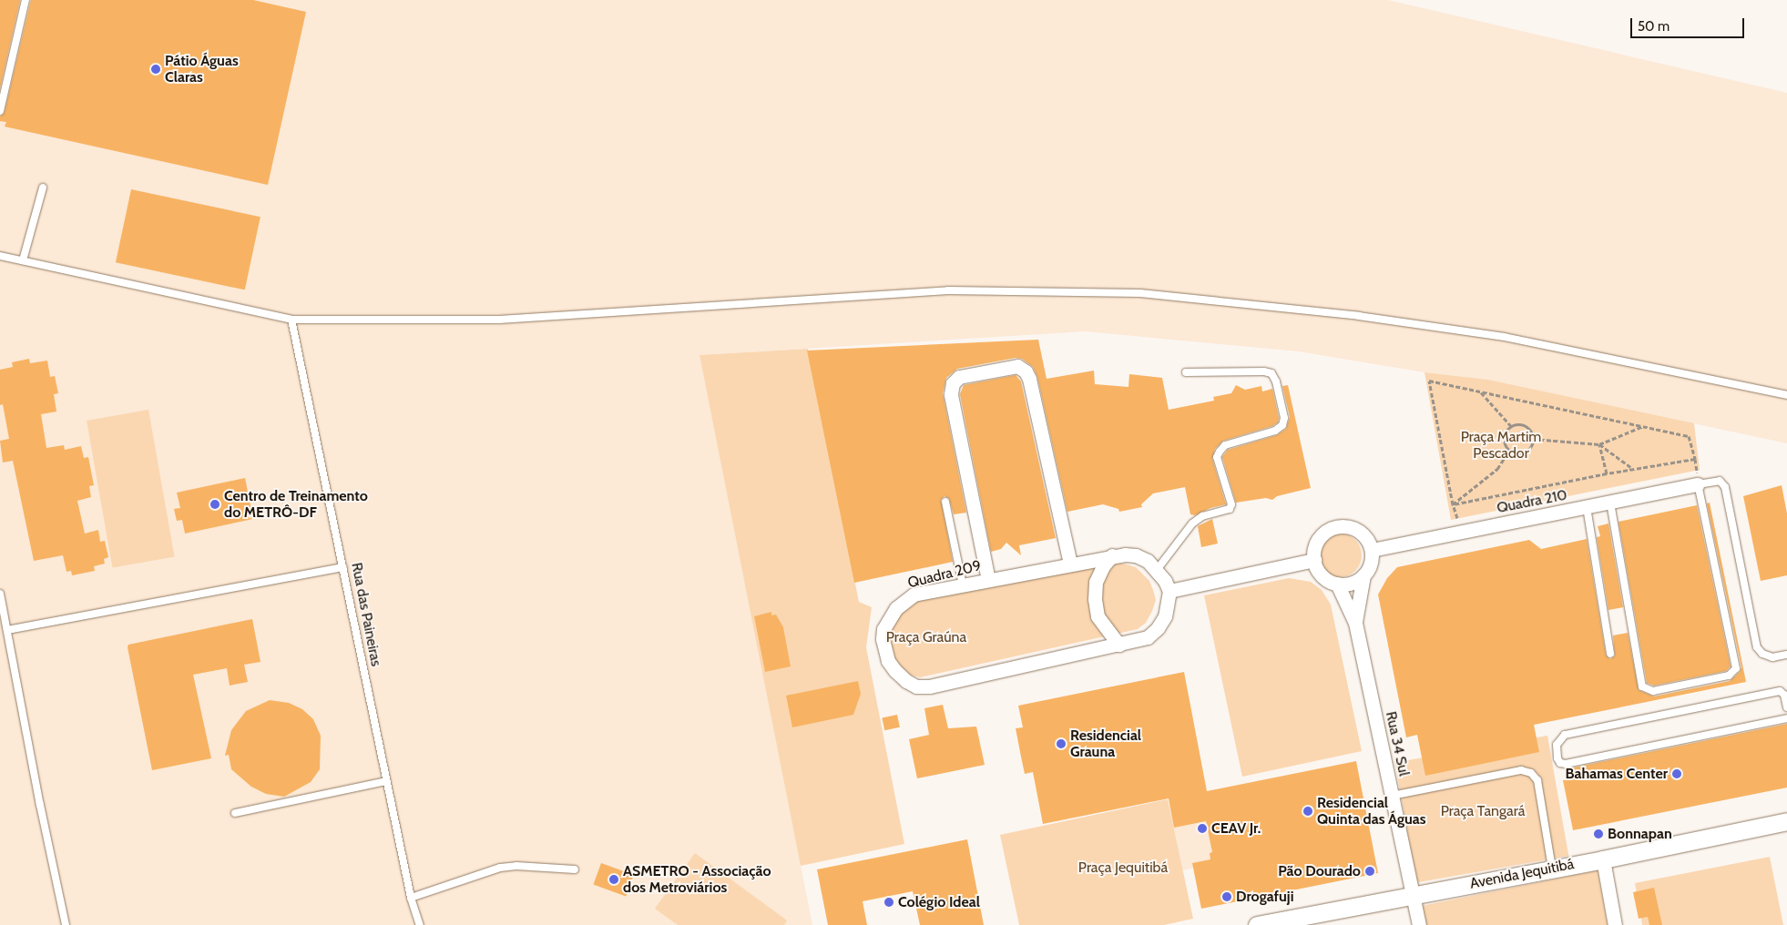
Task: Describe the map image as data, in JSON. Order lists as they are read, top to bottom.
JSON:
{
  "streets": {
    "street": [
      "Quadra 210",
      "Quadra 209",
      "Rua 34 Sul",
      "Avenida Jequitibá"
    ],
    "lane": ["Rua das Paineiras"]
  },
  "crossings": [
    ["Quadra 210", "Rua 34 Sul"],
    ["Rua 34 Sul", "Avenida Jequitibá"]
  ],
  "parks": [
    "Praça Martim Pescador",
    "Praça Graúna",
    "Praça Tangará",
    "Praça Jequitibá"
  ],
  "places": [
    "Pátio Águas Claras",
    "Centro de Treinamento do METRÔ-DF",
    "Residencial Grauna",
    "Bahamas Center",
    "Residencial Quinta das Águas",
    "CEAV Jr.",
    "Bonnapan",
    "Pão Dourado",
    "ASMETRO - Associação dos Metroviários",
    "Drogafuji",
    "Colégio Ideal"
  ],
  "scale_bar": "50 m"
}
